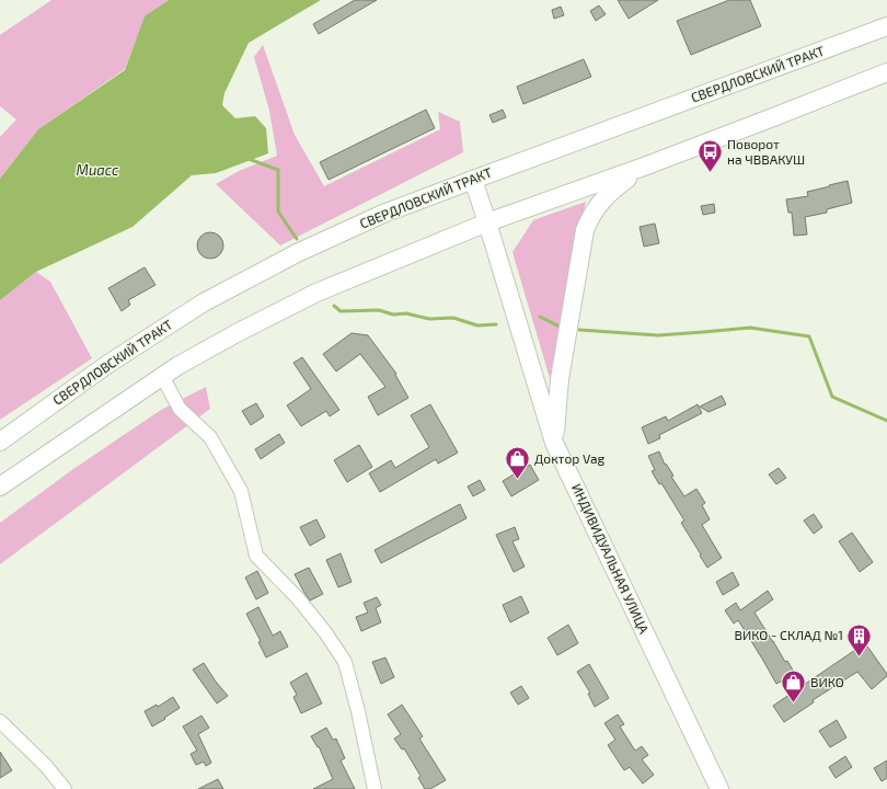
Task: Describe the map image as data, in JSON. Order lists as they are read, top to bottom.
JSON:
{
  "streets": {
    "main road": ["СВЕРДЛОВСКИЙ ТРАКТ", "ИНДИВИДУАЛЬНАЯ УЛИЦА"]
  },
  "crossings": [
    ["СВЕРДЛОВСКИЙ ТРАКТ", "ИНДИВИДУАЛЬНАЯ УЛИЦА"]
  ],
  "water": ["Миасс"],
  "places": {
    "bus stop": ["Поворот на ЧВВАКУШ"],
    "shop": ["Доктор Vag", "ВИКО"],
    "building": ["ВИКО - СКЛАД №1"]
  }
}
